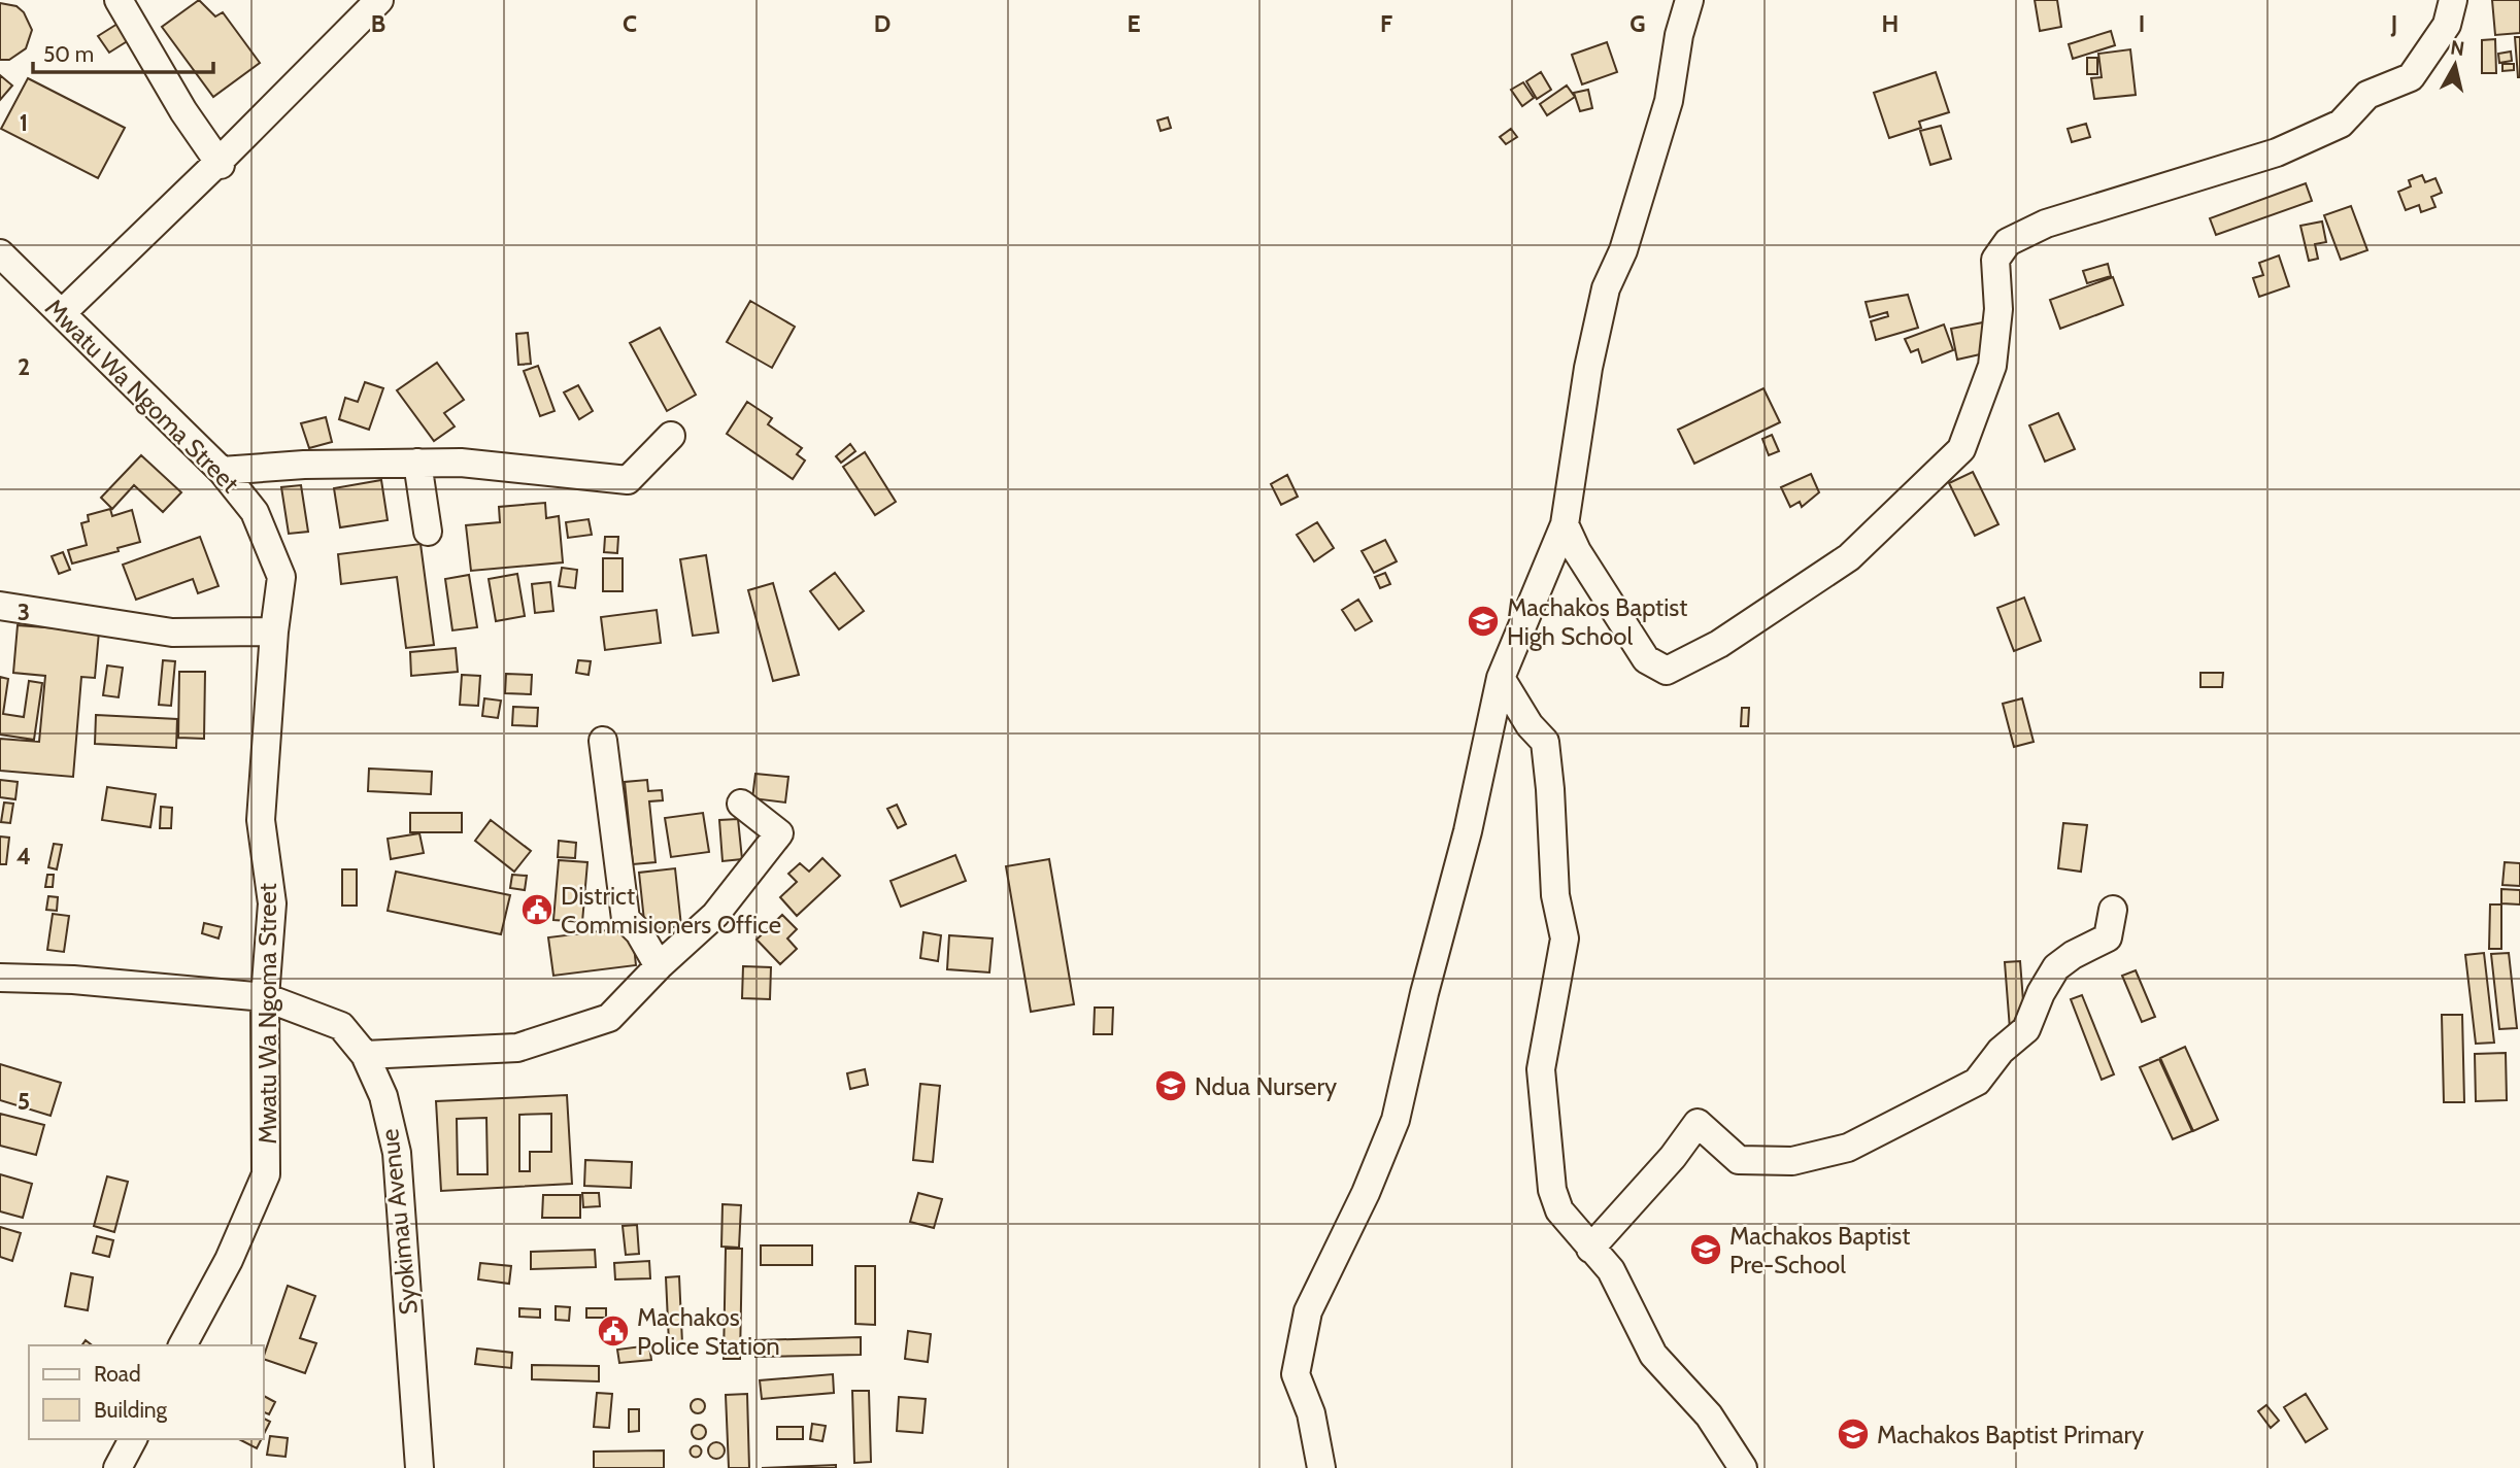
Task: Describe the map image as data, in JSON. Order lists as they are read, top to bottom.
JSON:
{
  "streets": {
    "street": ["Mwatu Wa Ngoma Street", "Syokimau Avenue"]
  },
  "crossings": [
    ["Mwatu Wa Ngoma Street", "Syokimau Avenue"]
  ],
  "places": {
    "school or university": [
      "Machakos Baptist High School",
      "Ndua Nursery",
      "Machakos Baptist Pre-School",
      "Machakos Baptist Primary"
    ],
    "public building": ["District Commisioners Office", "Machakos Police Station"]
  },
  "legend": ["Road", "Building"],
  "scale_bar": "50 m",
  "north": "top",
  "grid": {
    "columns": [
      "B",
      "C",
      "D",
      "E",
      "F",
      "G",
      "H",
      "I",
      "J"
    ],
    "rows": [
      "1",
      "2",
      "3",
      "4",
      "5"
    ]
  }
}
